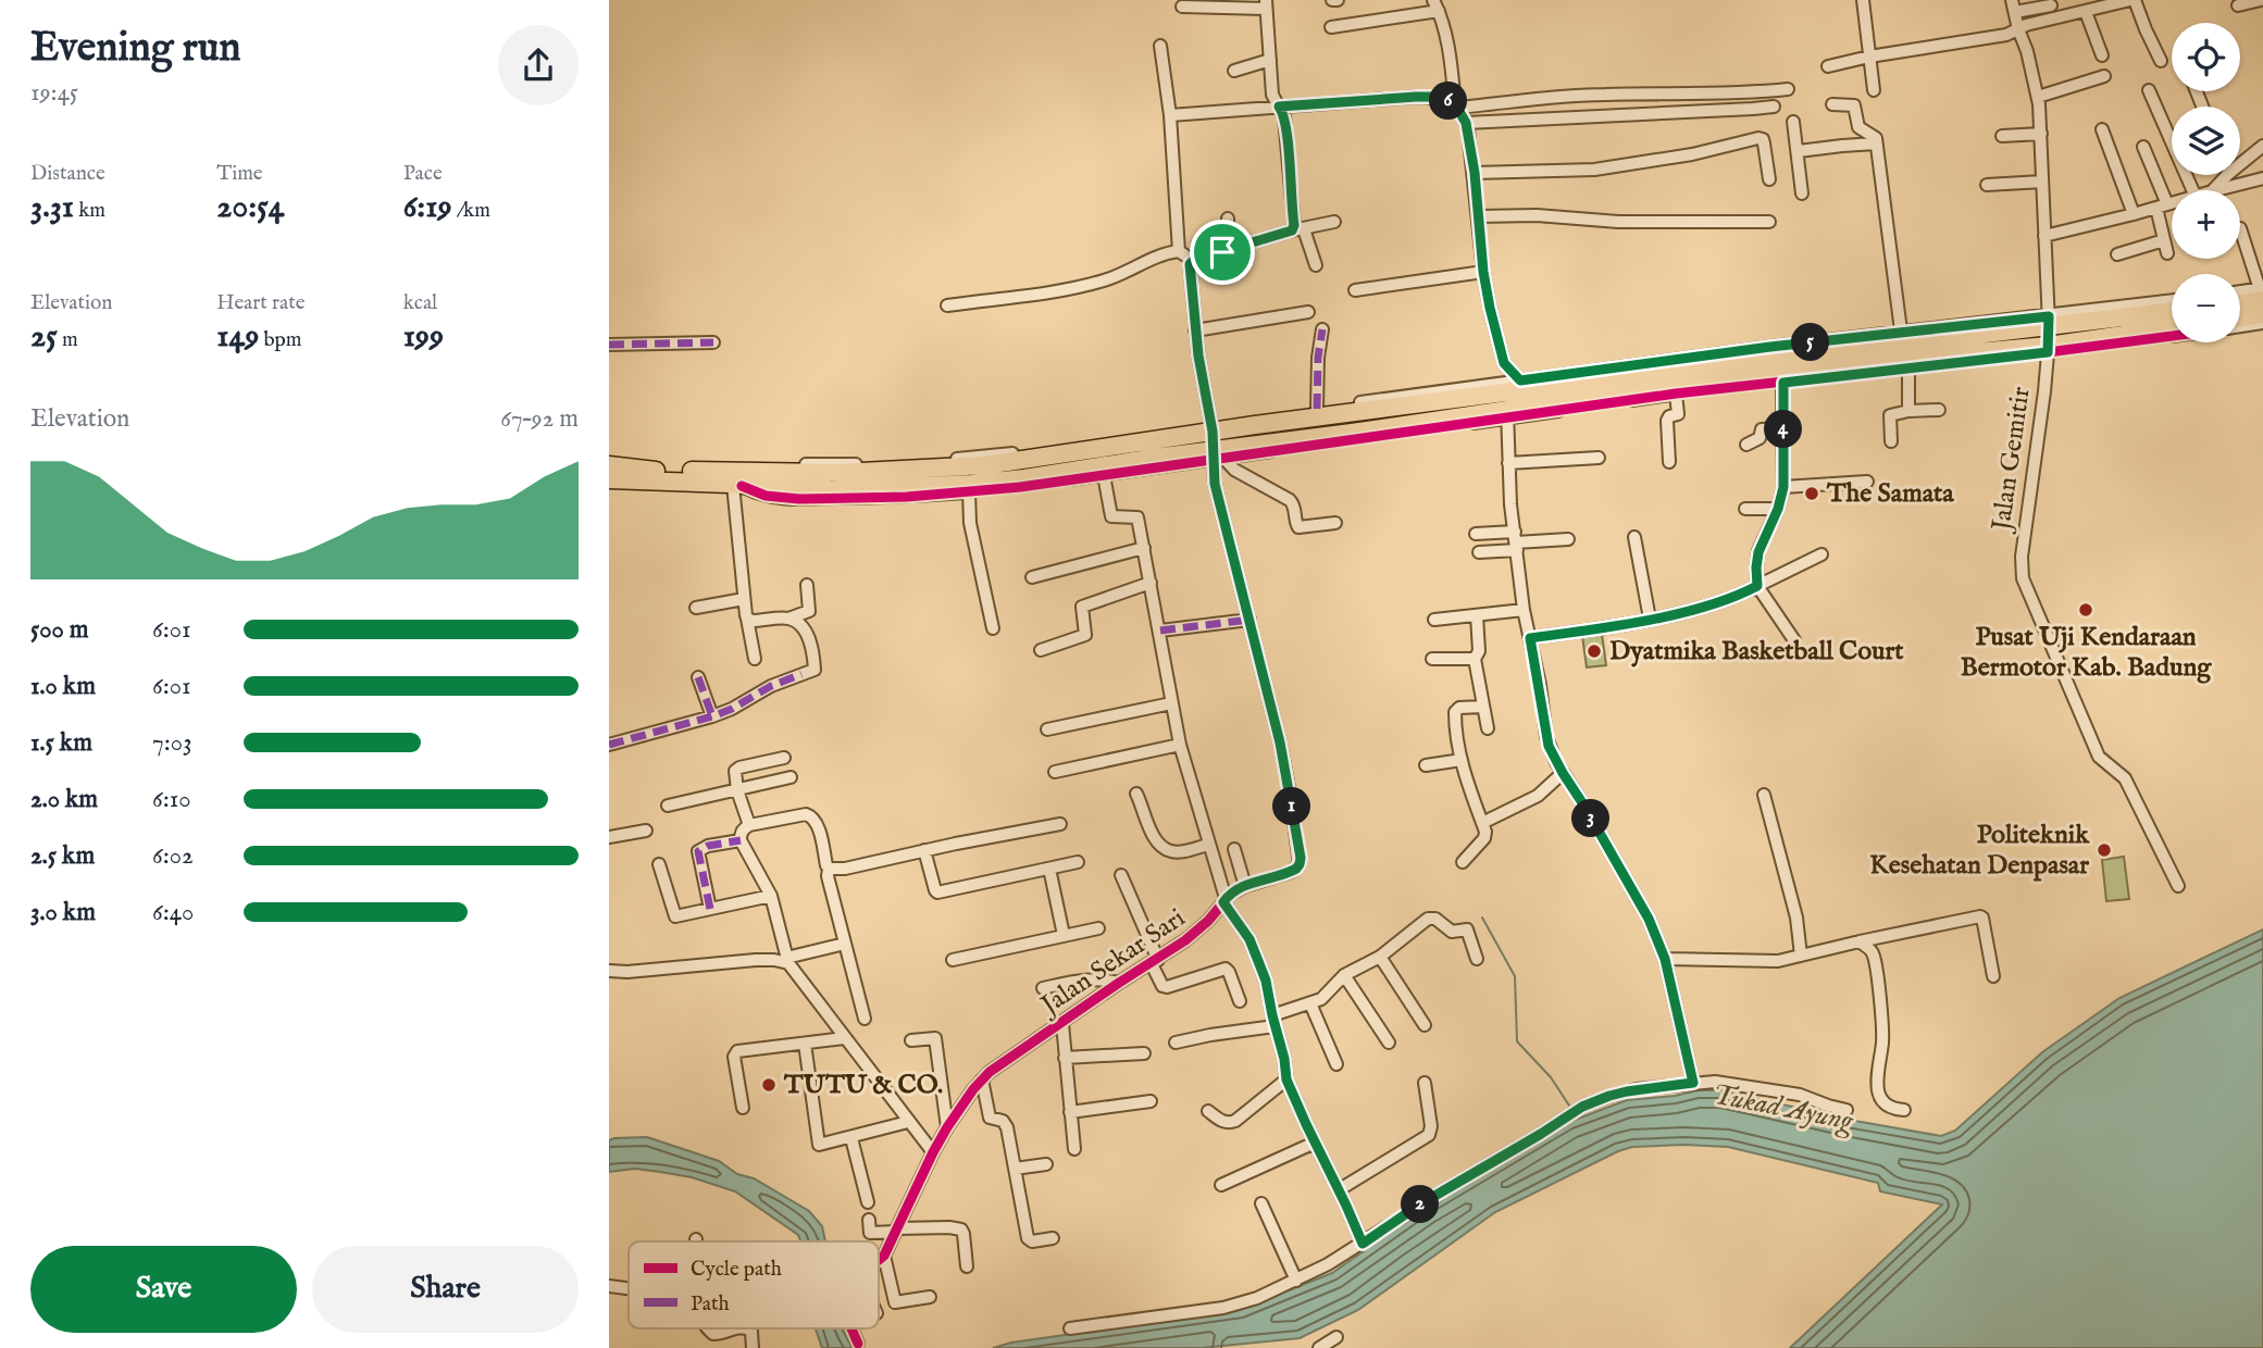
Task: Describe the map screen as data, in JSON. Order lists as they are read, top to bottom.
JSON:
{
  "streets": {
    "street": ["Jalan Gemitir", "Jalan Sekar Sari"]
  },
  "water": ["Tukad Ayung"],
  "places": [
    "The Samata",
    "Pusat Uji Kendaraan Bermotor Kab. Badung",
    "Dyatmika Basketball Court",
    "Politeknik Kesehatan Denpasar",
    "TUTU & CO."
  ],
  "legend": ["Cycle path", "Path"],
  "page": {
    "heading": ["Evening run", "19:45"],
    "map_buttons": ["+", "−"],
    "pins": [
      "6",
      "5",
      "4",
      "1",
      "3",
      "2"
    ],
    "stats": [
      ["Distance", "3.31 km"],
      ["Time", "20:54"],
      ["Pace", "6:19 /km"],
      ["Elevation", "25 m"],
      ["Heart rate", "149 bpm"],
      ["kcal", "199"]
    ],
    "chart": ["Elevation", "67–92 m"],
    "list": [
      {
        "name": "500 m",
        "note": "6:01"
      },
      {
        "name": "1.0 km",
        "note": "6:01"
      },
      {
        "name": "1.5 km",
        "note": "7:03"
      },
      {
        "name": "2.0 km",
        "note": "6:10"
      },
      {
        "name": "2.5 km",
        "note": "6:02"
      },
      {
        "name": "3.0 km",
        "note": "6:40"
      }
    ],
    "buttons": ["Save", "Share"]
  }
}
